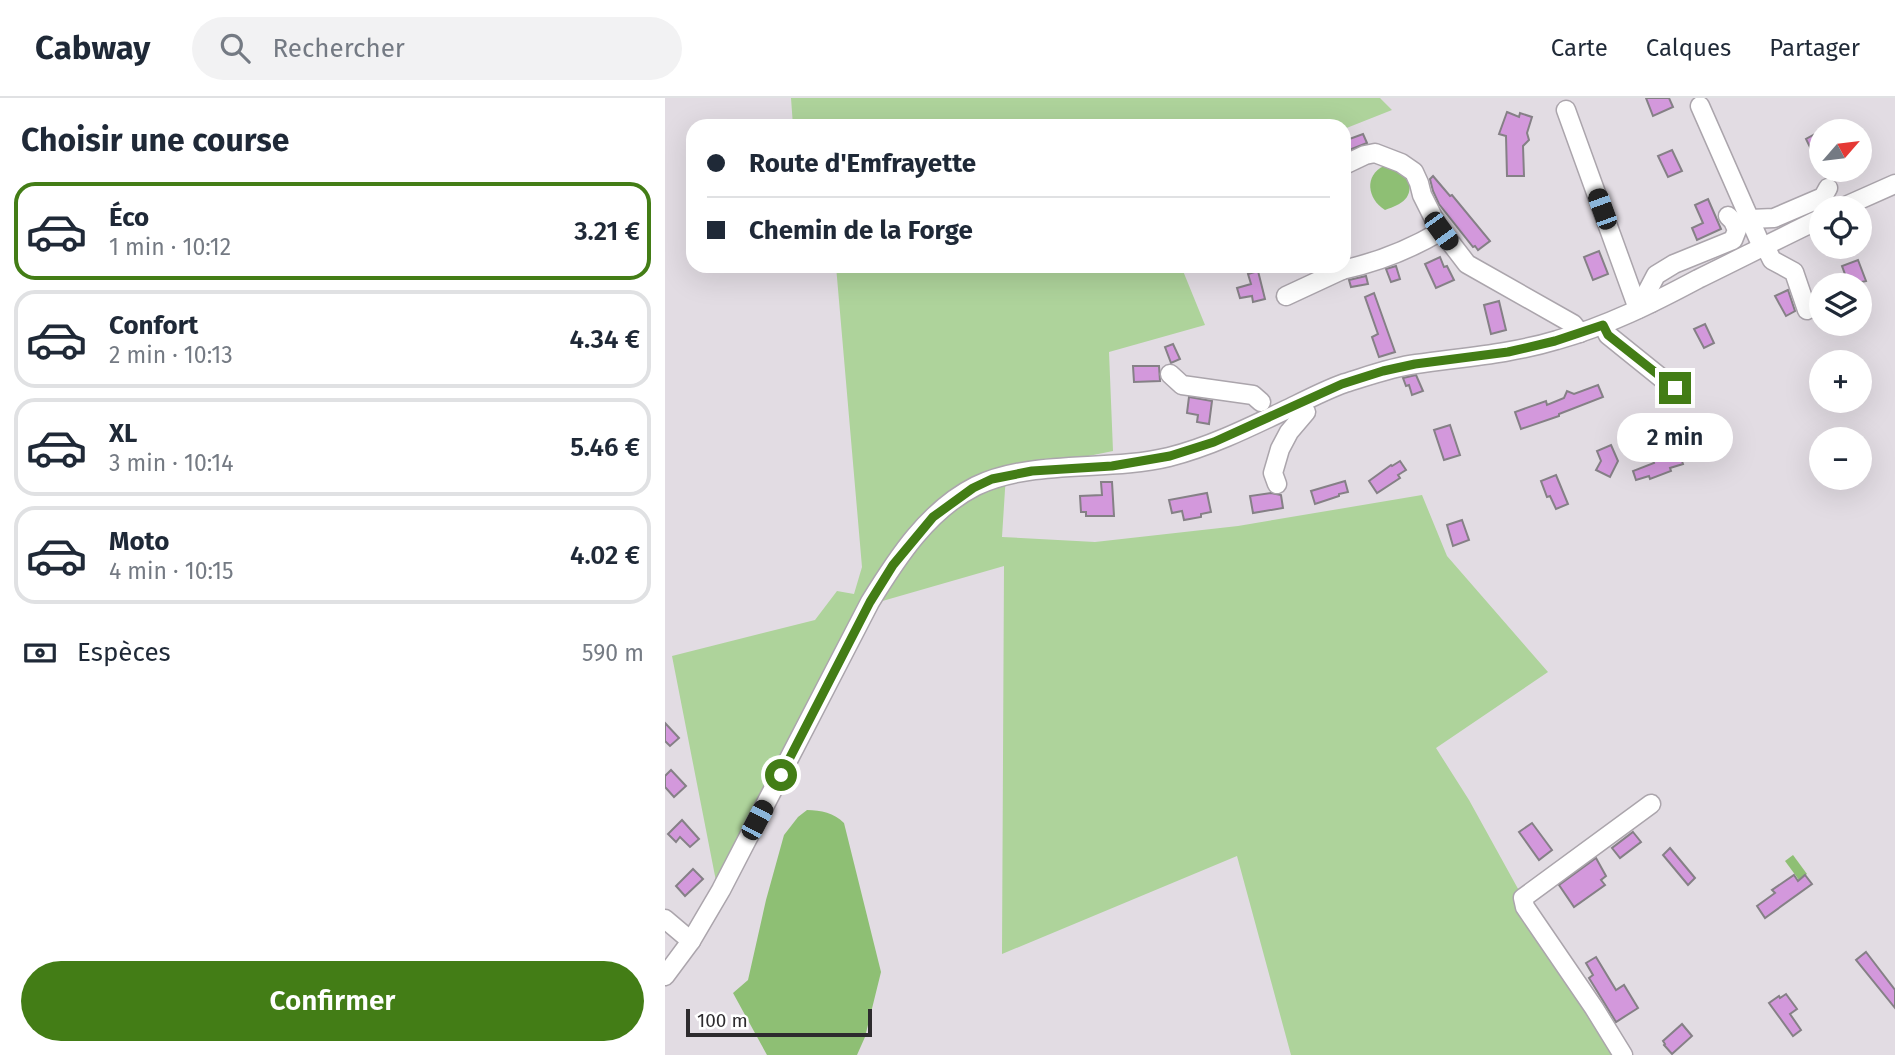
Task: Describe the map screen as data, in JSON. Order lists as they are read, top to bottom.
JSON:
{
  "scale_bar": "100 m",
  "north": "top right",
  "page": {
    "header": "Cabway",
    "search": "Rechercher",
    "nav": ["Carte", "Calques", "Partager"],
    "heading": "Choisir une course",
    "map_buttons": ["+", "−"],
    "banner": ["Route d'Emfrayette", "Chemin de la Forge"],
    "list": [
      {
        "name": "Éco",
        "note": "1 min · 10:12",
        "value": "3.21 €"
      },
      {
        "name": "Confort",
        "note": "2 min · 10:13",
        "value": "4.34 €"
      },
      {
        "name": "XL",
        "note": "3 min · 10:14",
        "value": "5.46 €"
      },
      {
        "name": "Moto",
        "note": "4 min · 10:15",
        "value": "4.02 €"
      }
    ],
    "bubble": "2 min",
    "pay": ["Espèces", "590 m"],
    "buttons": "Confirmer",
    "scale": "100 m"
  }
}
